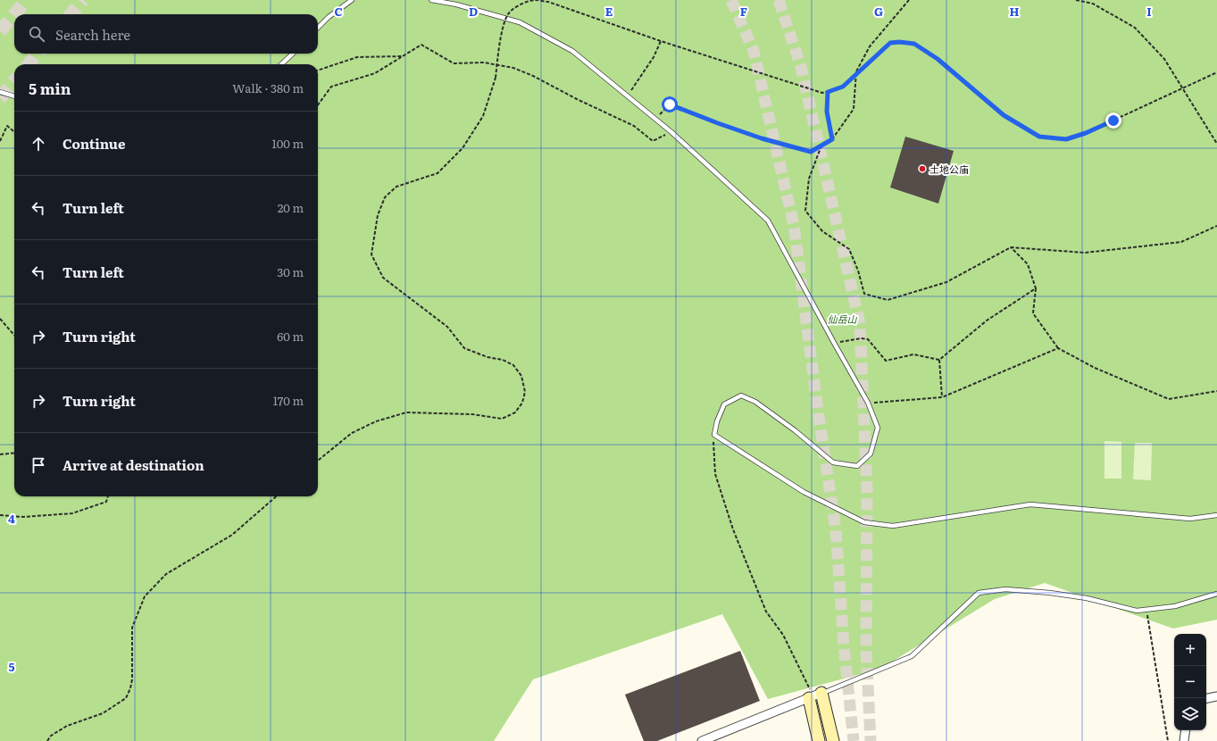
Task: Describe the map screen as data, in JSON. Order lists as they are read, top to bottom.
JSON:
{
  "parks": ["仙岳山"],
  "places": ["土地公庙"],
  "page": {
    "search": "Search here",
    "heading": ["5 min", "Walk · 380 m"],
    "list": [
      ["Continue", "100 m"],
      ["Turn left", "20 m"],
      ["Turn left", "30 m"],
      ["Turn right", "60 m"],
      ["Turn right", "170 m"],
      "Arrive at destination"
    ],
    "map_buttons": ["+", "−"]
  },
  "grid": {
    "columns": [
      "C",
      "D",
      "E",
      "F",
      "G",
      "H",
      "I"
    ],
    "rows": ["4", "5"]
  }
}
